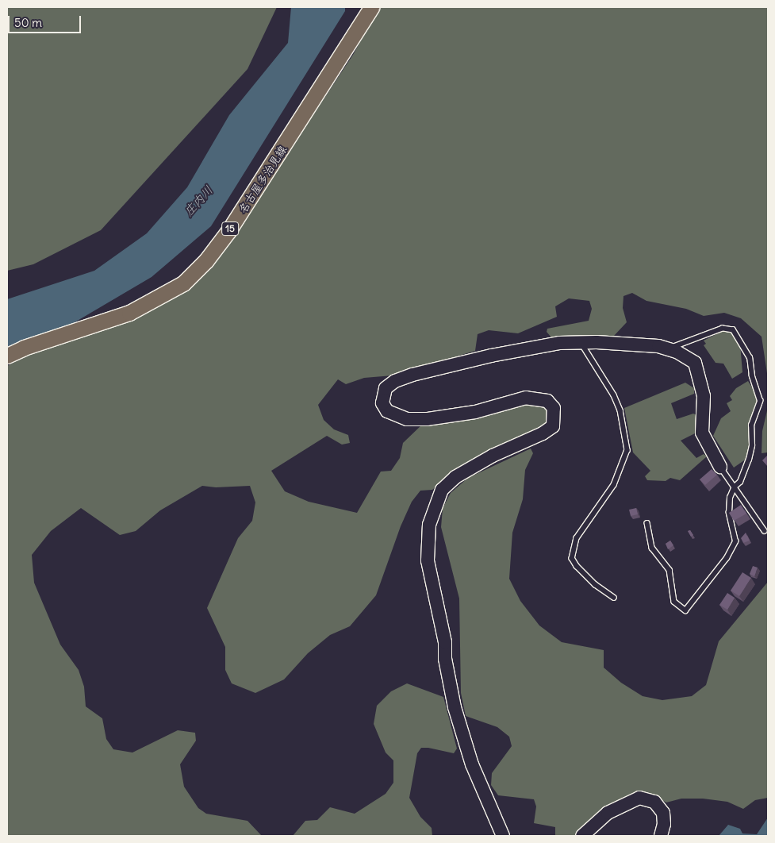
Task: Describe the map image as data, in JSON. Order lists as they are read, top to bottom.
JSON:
{
  "streets": {
    "main road": ["名古屋多治見線", "15"]
  },
  "water": ["庄内川"],
  "scale_bar": "50 m"
}
